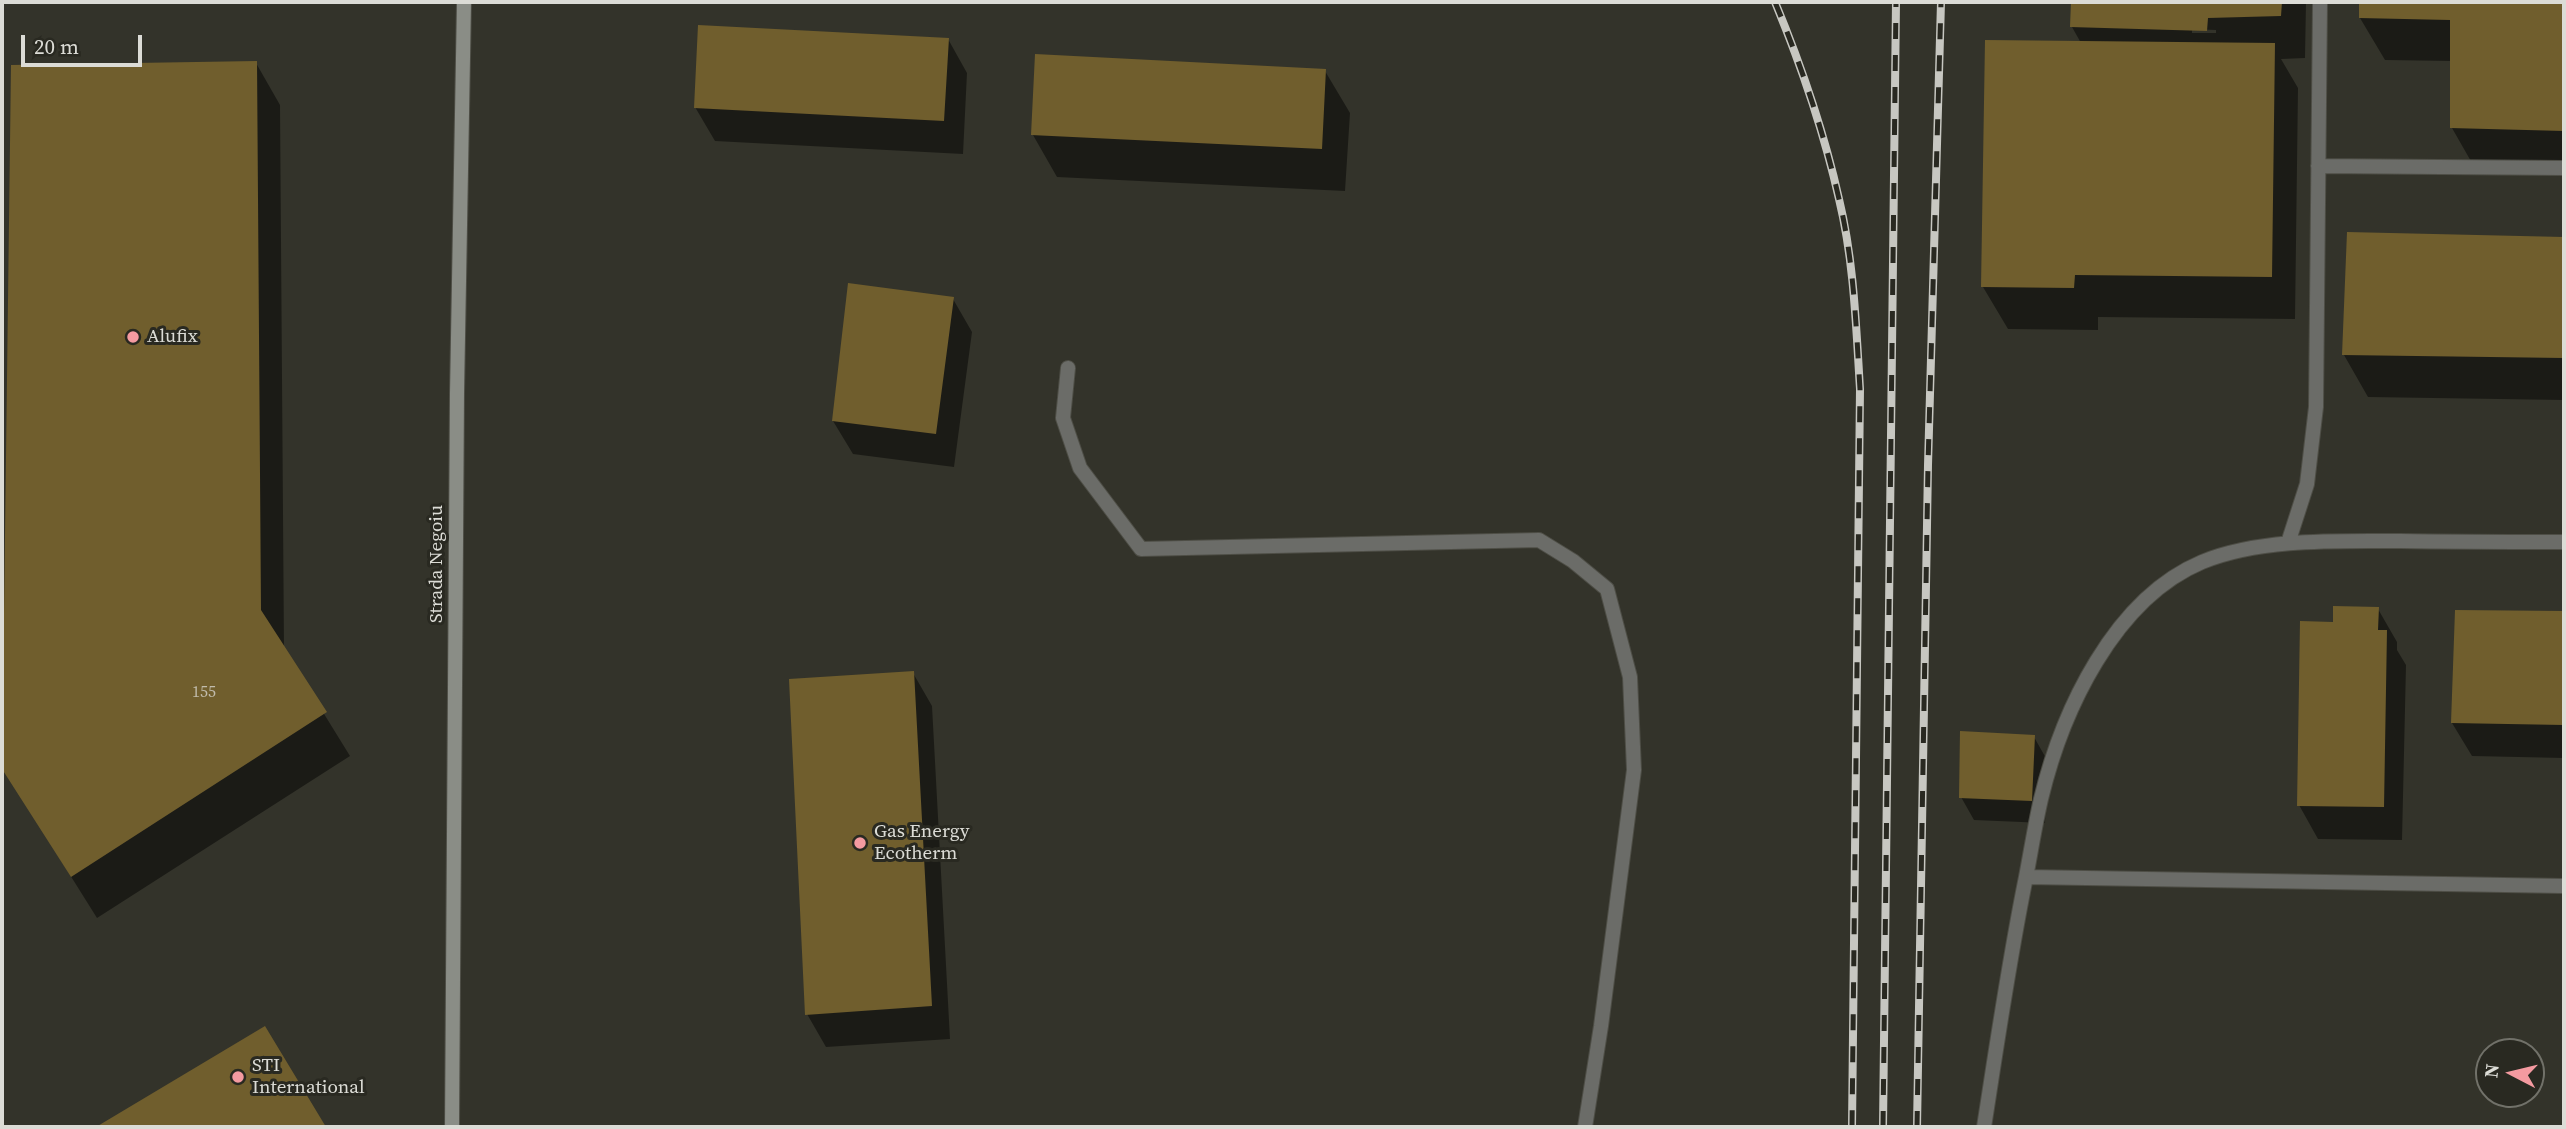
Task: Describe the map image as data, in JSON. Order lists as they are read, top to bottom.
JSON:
{
  "streets": {
    "main road": ["Strada Negoiu"]
  },
  "places": ["Alufix", "Gas Energy Ecotherm", "STI International"],
  "house_numbers": ["155"],
  "scale_bar": "20 m",
  "north": "left"
}
